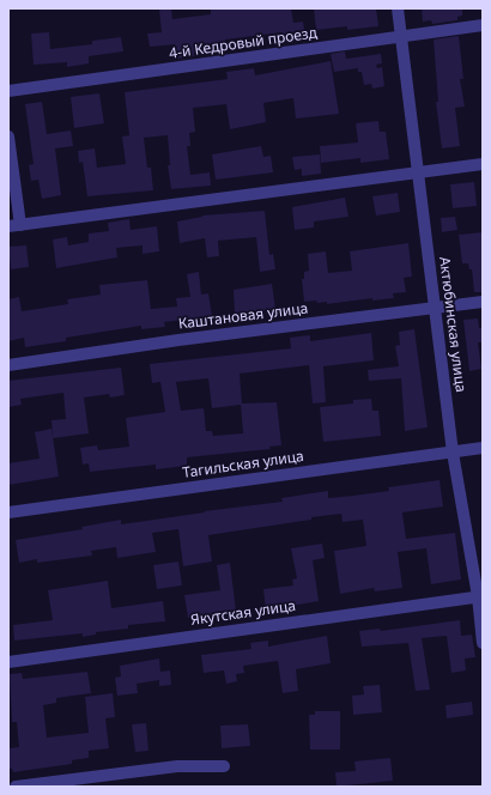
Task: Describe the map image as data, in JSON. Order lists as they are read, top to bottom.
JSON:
{
  "streets": {
    "street": [
      "4-й Кедровый проезд",
      "Каштановая улица",
      "Актюбинская улица",
      "Тагильская улица",
      "Якутская улица"
    ]
  },
  "crossings": [
    ["4-й Кедровый проезд", "Актюбинская улица"],
    ["Каштановая улица", "Актюбинская улица"],
    ["Актюбинская улица", "Тагильская улица"],
    ["Актюбинская улица", "Якутская улица"]
  ]
}
